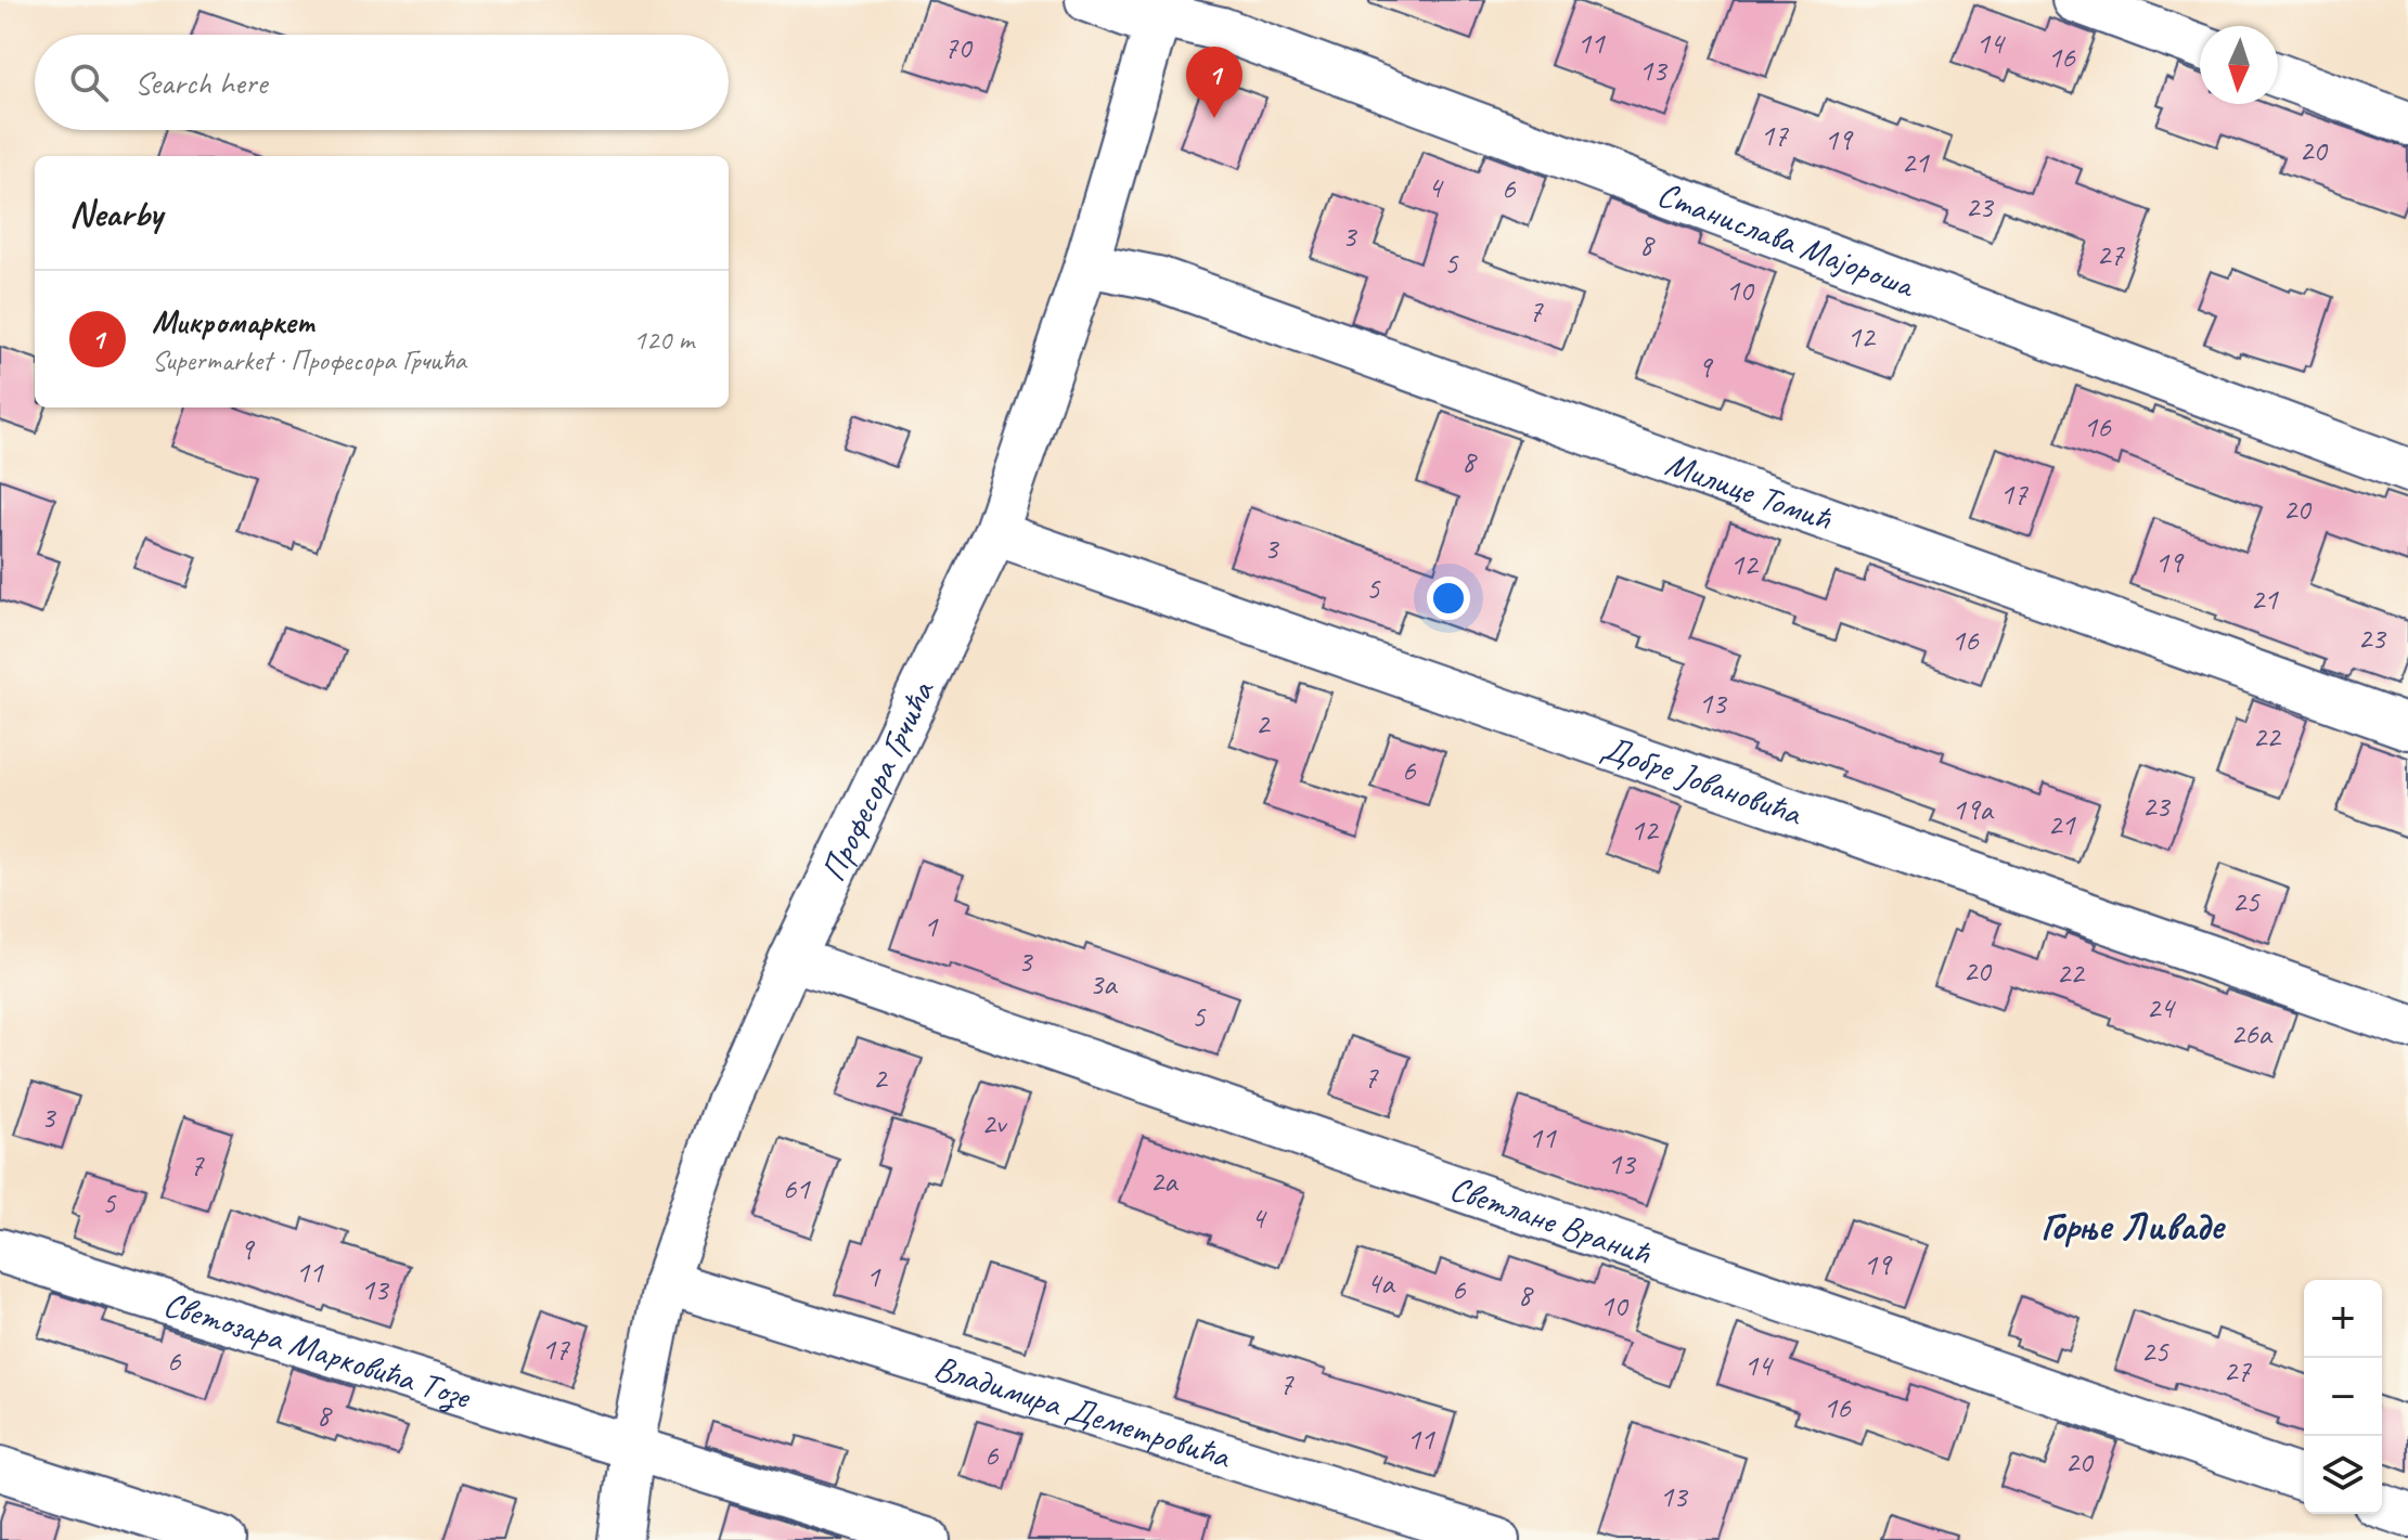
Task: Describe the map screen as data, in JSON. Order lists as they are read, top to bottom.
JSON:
{
  "streets": {
    "street": [
      "Станислава Мајороша",
      "Милице Томић",
      "Добре Јовановића",
      "Професора Грчића",
      "Светлане Вранић",
      "Светозара Марковића Тозе",
      "Владимира Деметровића"
    ]
  },
  "crossings": [
    ["Станислава Мајороша", "Професора Грчића"],
    ["Милице Томић", "Професора Грчића"],
    ["Добре Јовановића", "Професора Грчића"],
    ["Професора Грчића", "Светлане Вранић"],
    ["Професора Грчића", "Светозара Марковића Тозе"],
    ["Професора Грчића", "Владимира Деметровића"]
  ],
  "districts": ["Горње Ливаде"],
  "house_numbers": [
    "11",
    "14",
    "70",
    "16",
    "13",
    "17",
    "19",
    "20",
    "21",
    "4",
    "6",
    "23",
    "3",
    "8",
    "27",
    "5",
    "10",
    "7",
    "12",
    "9",
    "16",
    "8",
    "17",
    "20",
    "3",
    "19",
    "12",
    "5",
    "21",
    "23",
    "16",
    "13",
    "2",
    "22",
    "6",
    "23",
    "19a",
    "21",
    "12",
    "25",
    "1",
    "3",
    "20",
    "22",
    "3a",
    "24",
    "5",
    "26a",
    "7",
    "2",
    "3",
    "2v",
    "11",
    "13",
    "7",
    "2a",
    "61",
    "5",
    "4",
    "9",
    "19",
    "11",
    "1",
    "4a",
    "13",
    "6",
    "8",
    "10",
    "17",
    "25",
    "6",
    "14",
    "27",
    "7",
    "16",
    "8",
    "11",
    "6",
    "20",
    "13"
  ],
  "north": "bottom",
  "page": {
    "search": "Search here",
    "pins": "1",
    "heading": "Nearby",
    "list": [
      {
        "mark": "1",
        "name": "Микромаркет",
        "note": "Supermarket · Професора Грчића",
        "value": "120 m"
      }
    ],
    "map_buttons": ["+", "−"]
  }
}
